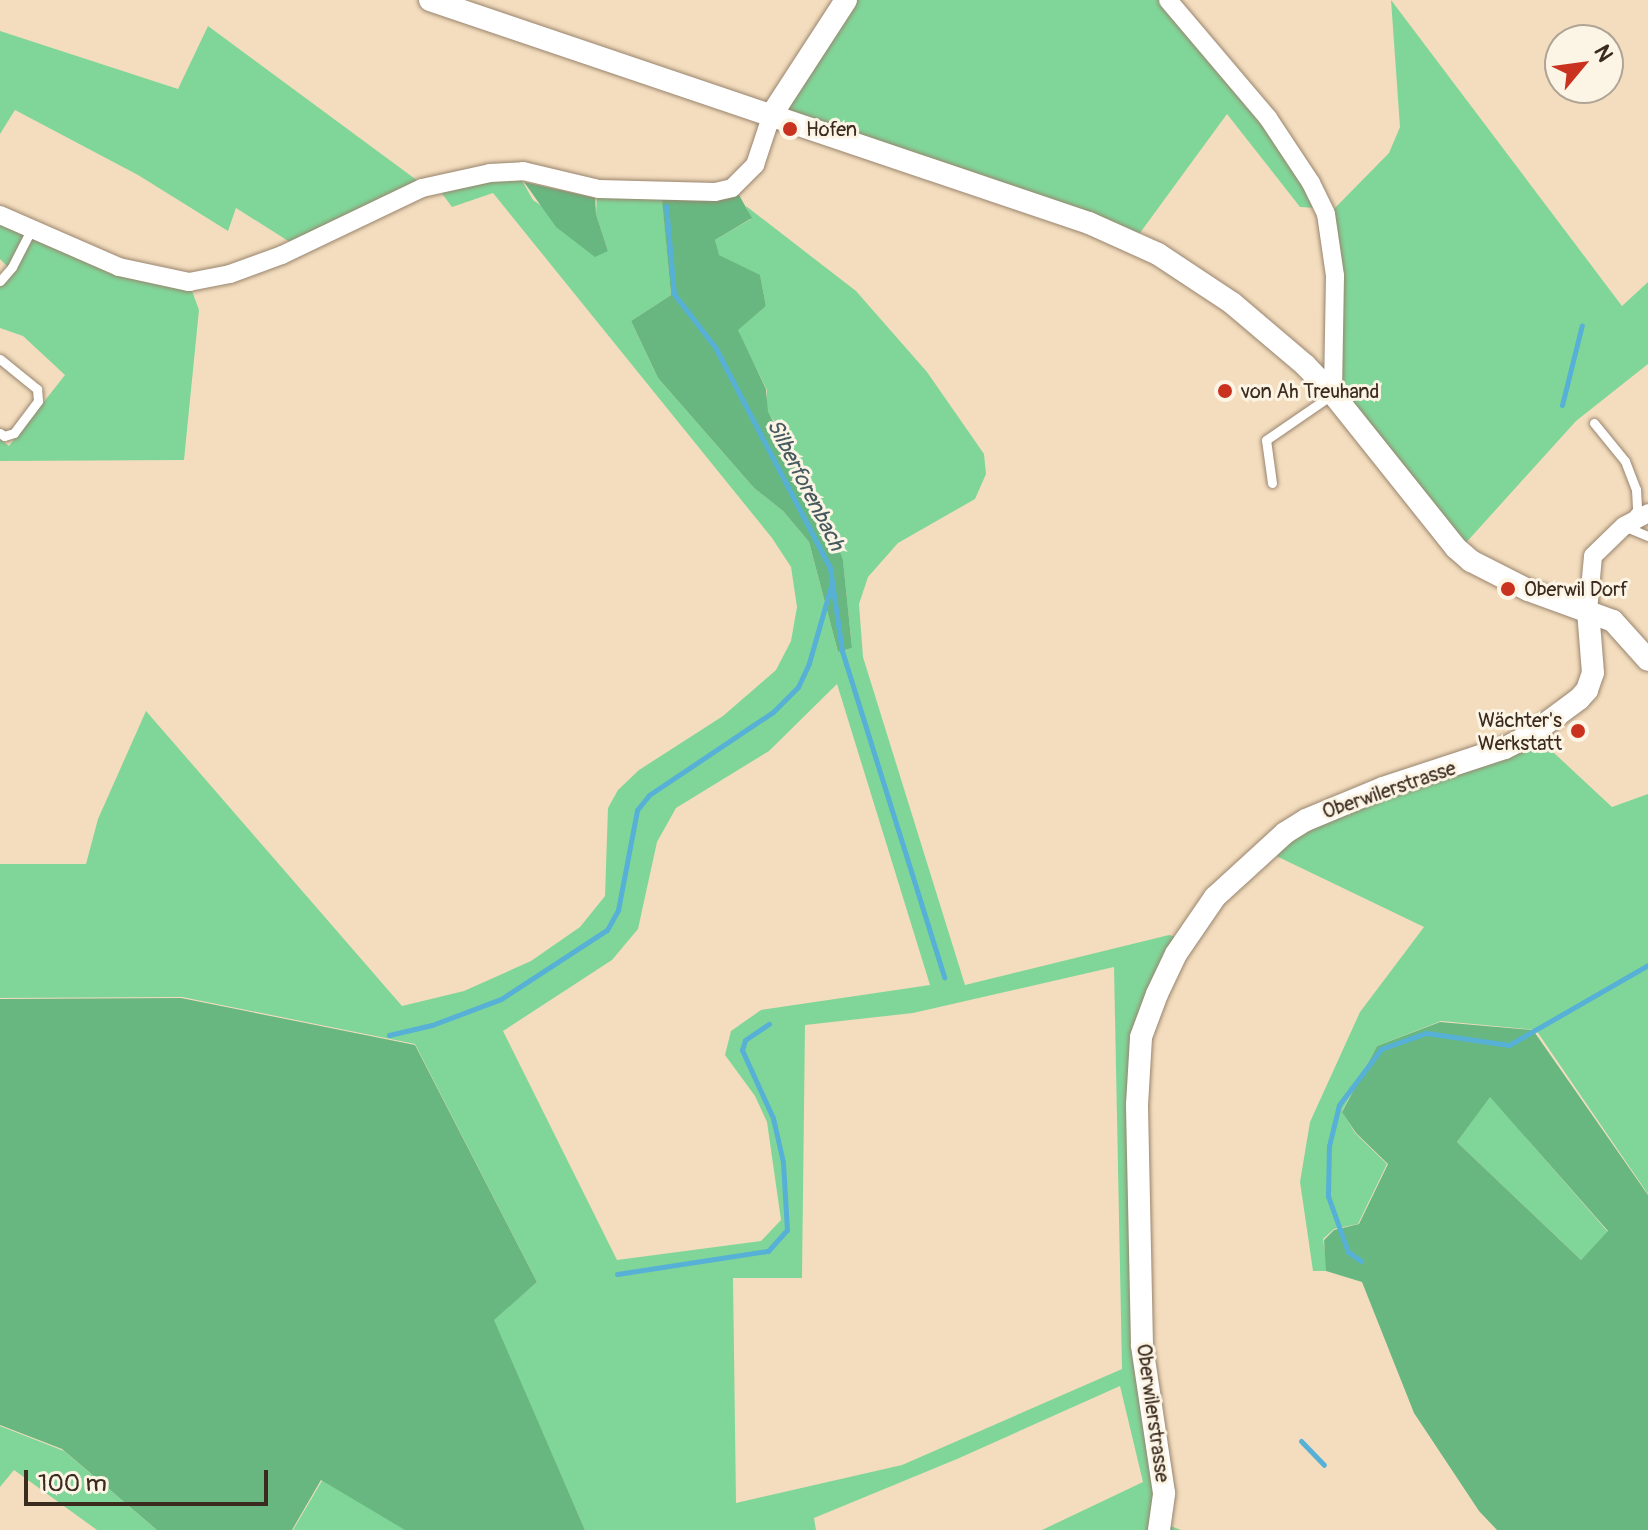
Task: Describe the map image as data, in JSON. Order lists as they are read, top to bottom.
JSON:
{
  "streets": {
    "street": ["Oberwilerstrasse"]
  },
  "water": ["Silberforenbach"],
  "places": [
    "Hofen",
    "von Ah Treuhand",
    "Oberwil Dorf",
    "Wächter's Werkstatt"
  ],
  "scale_bar": "100 m",
  "north": "top right"
}
